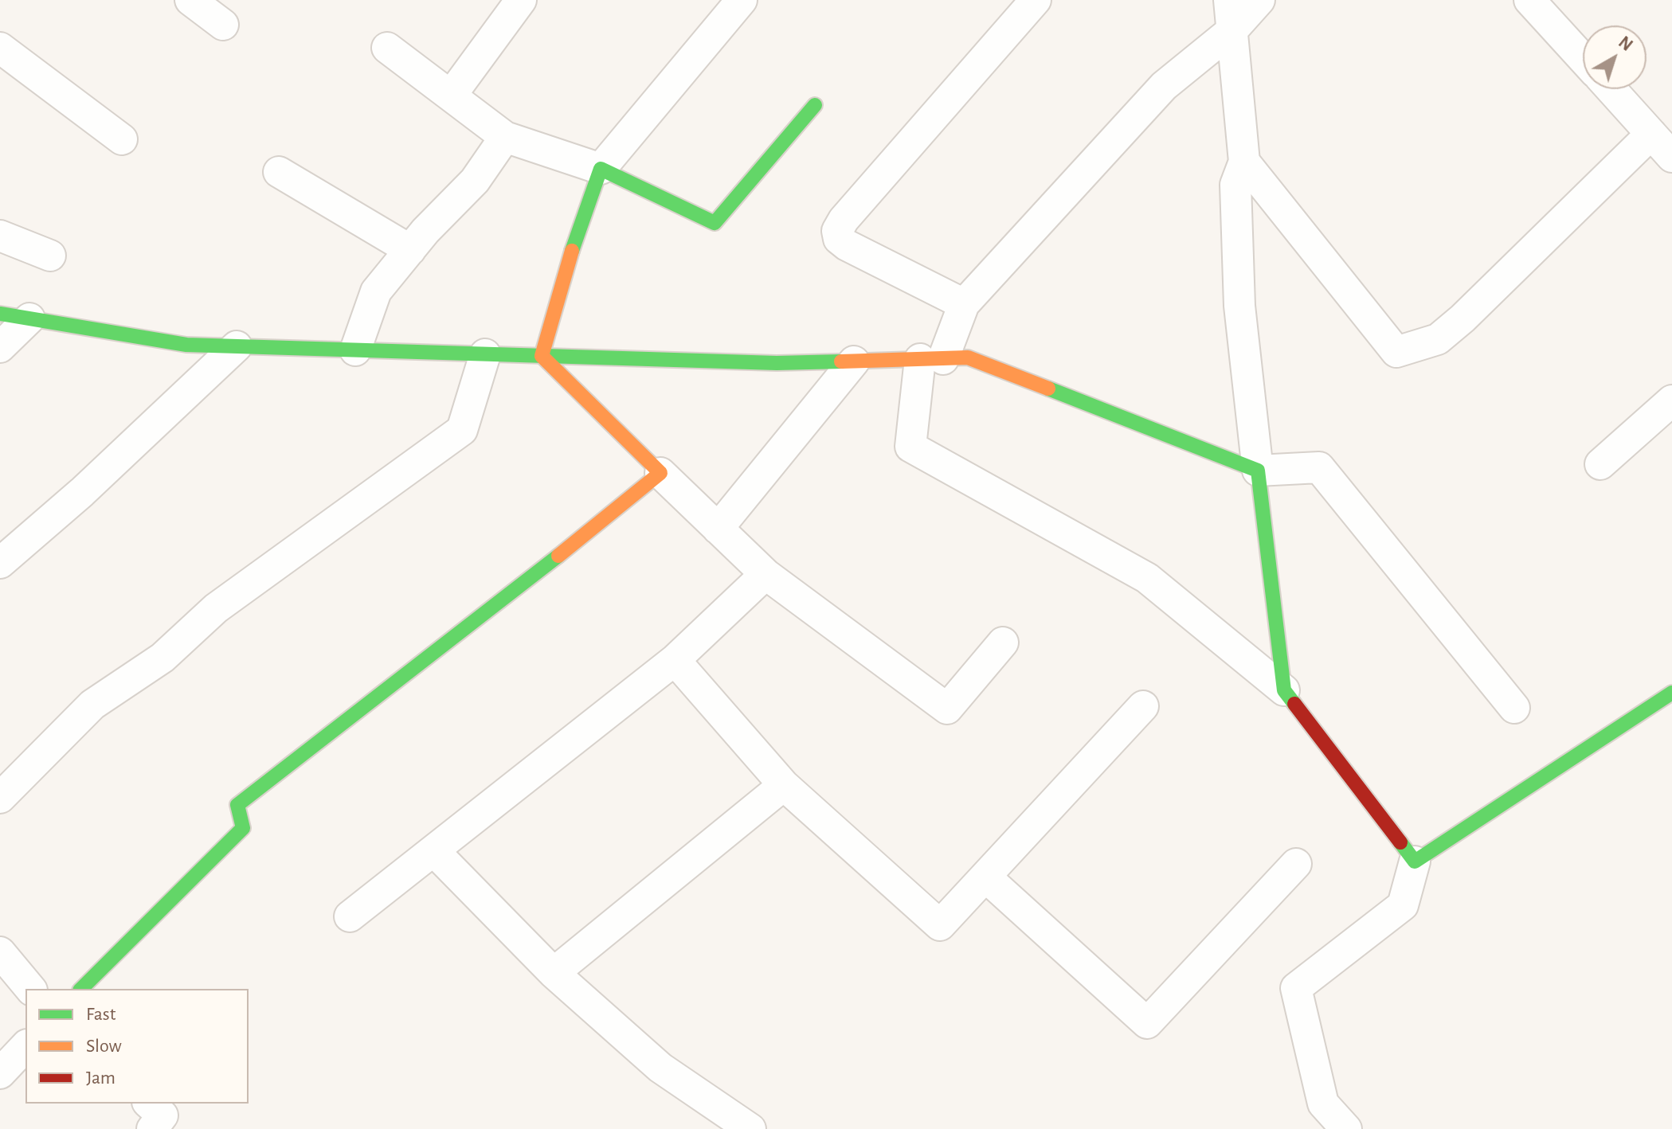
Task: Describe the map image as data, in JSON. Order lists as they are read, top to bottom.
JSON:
{
  "legend": ["Fast", "Slow", "Jam"],
  "north": "top right"
}
